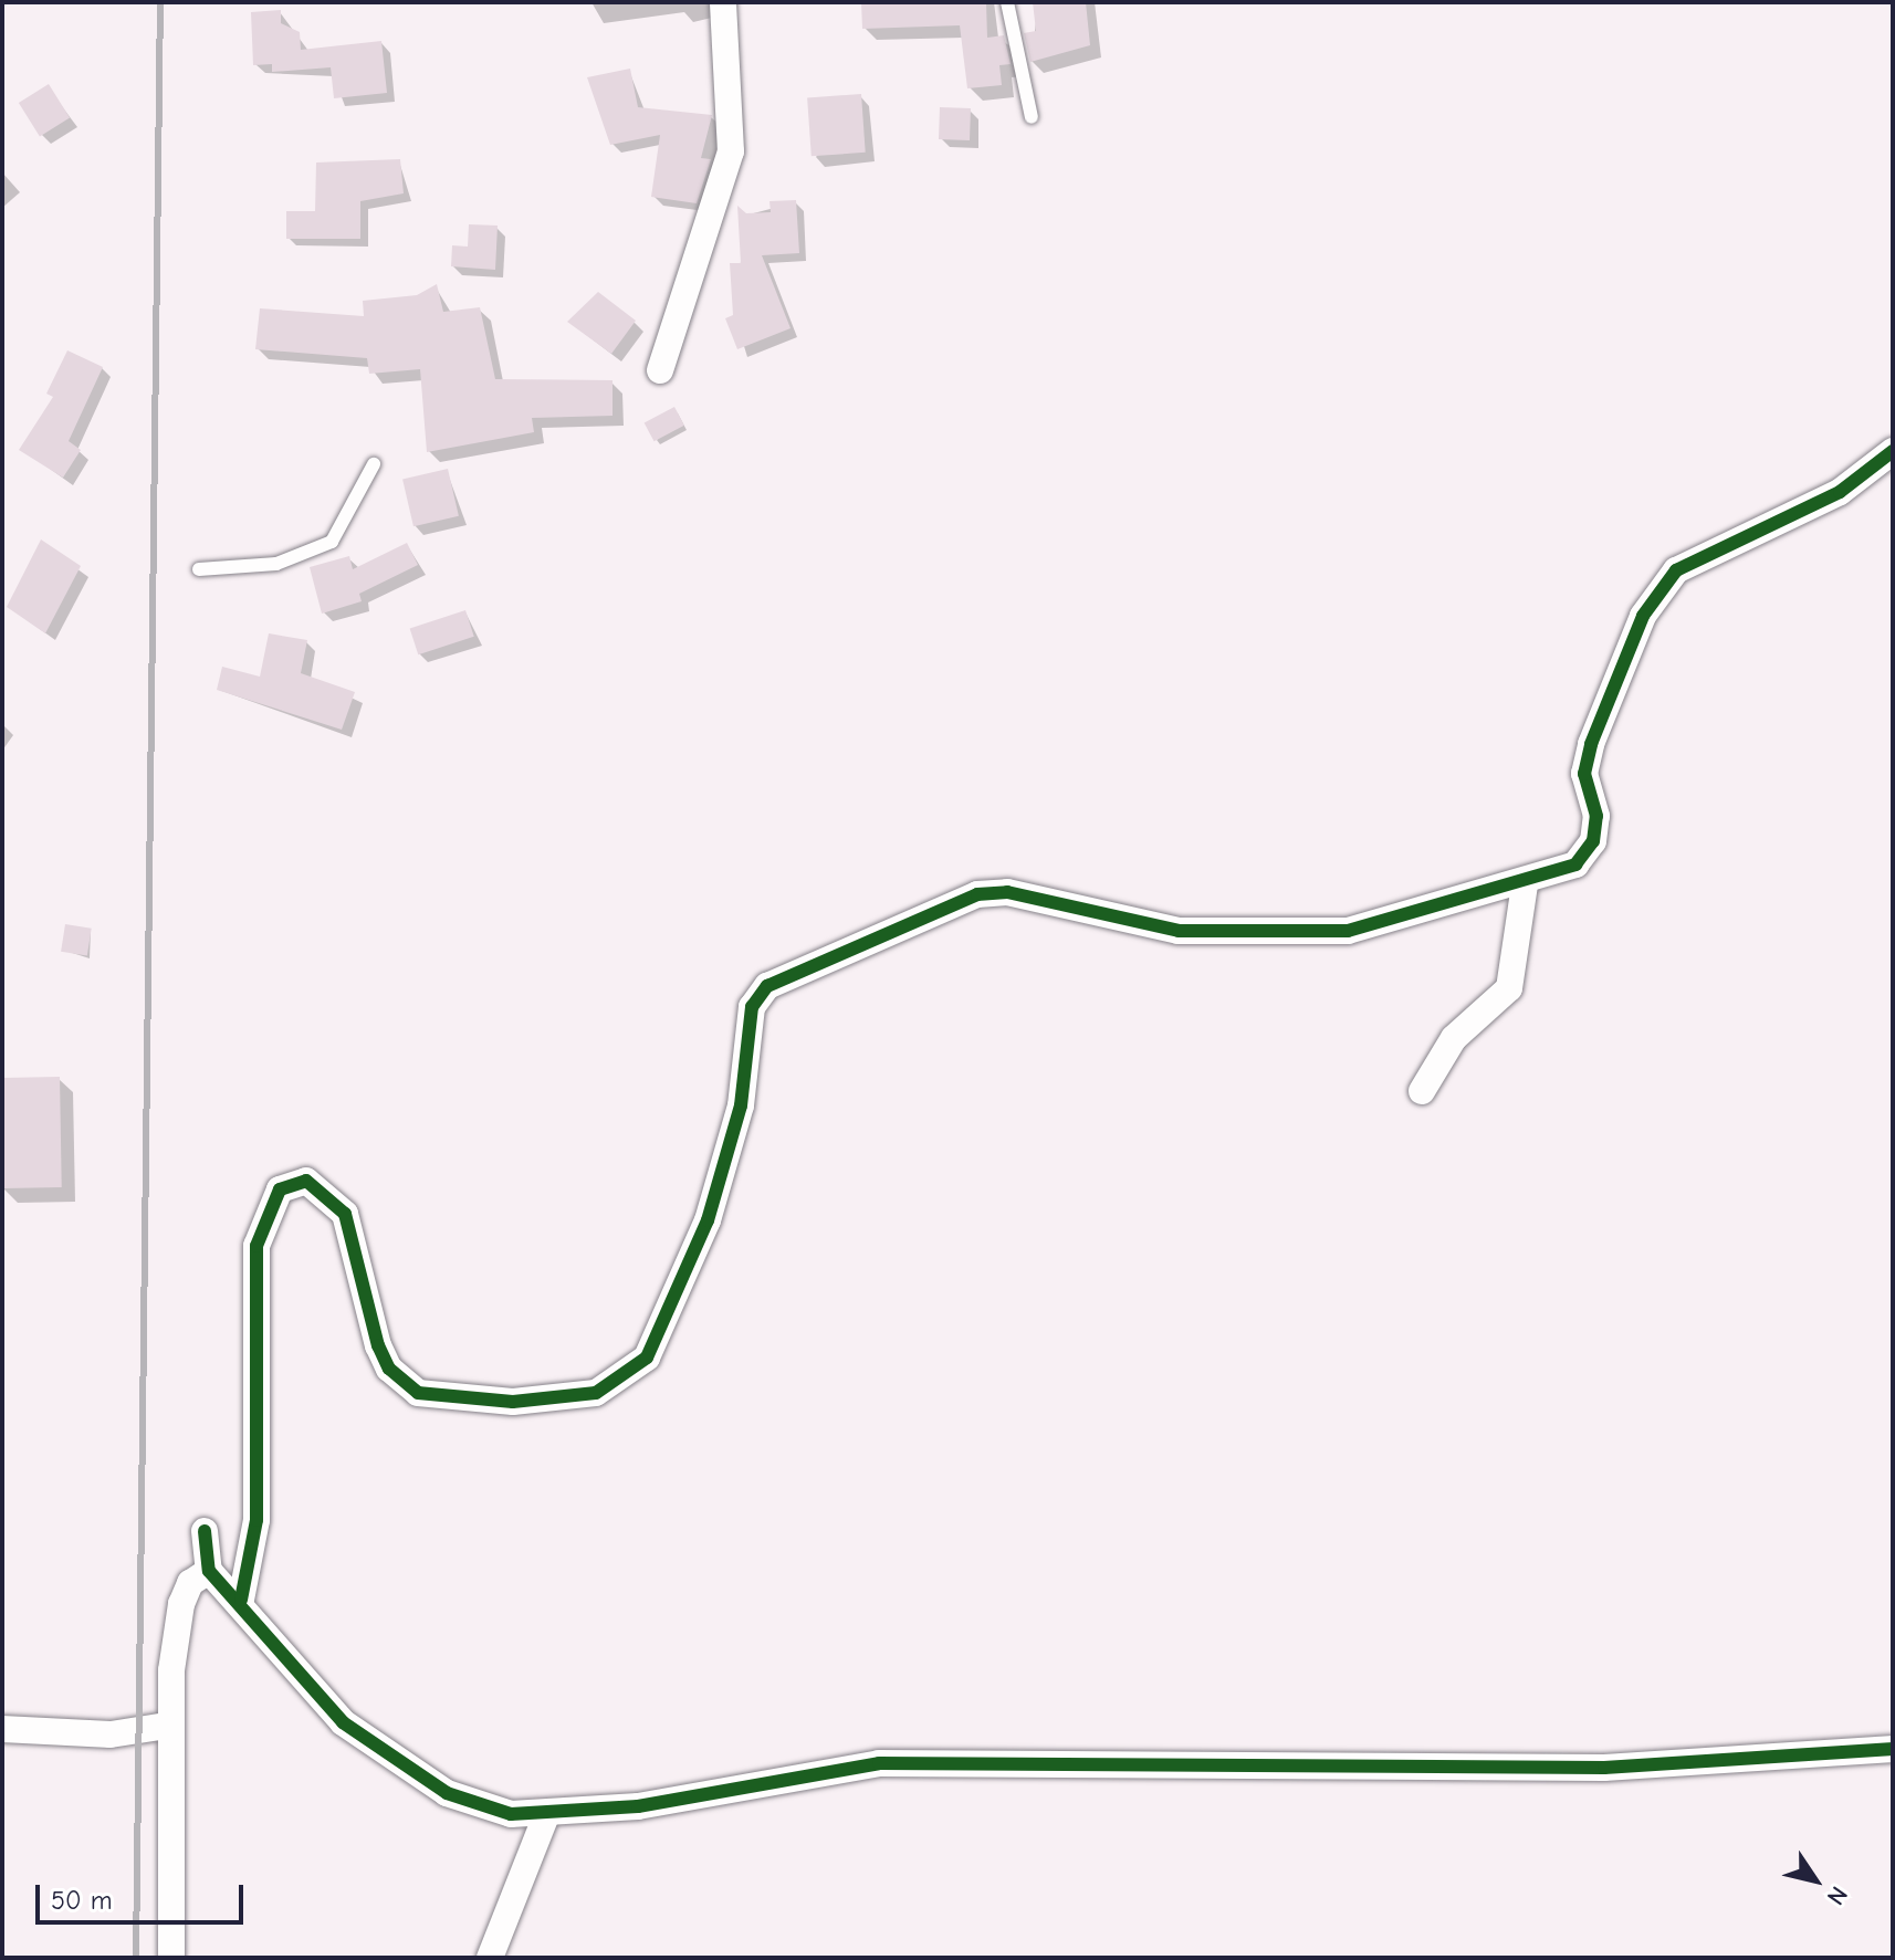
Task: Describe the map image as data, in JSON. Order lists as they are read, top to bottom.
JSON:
{
  "scale_bar": "50 m",
  "north": "bottom right"
}
